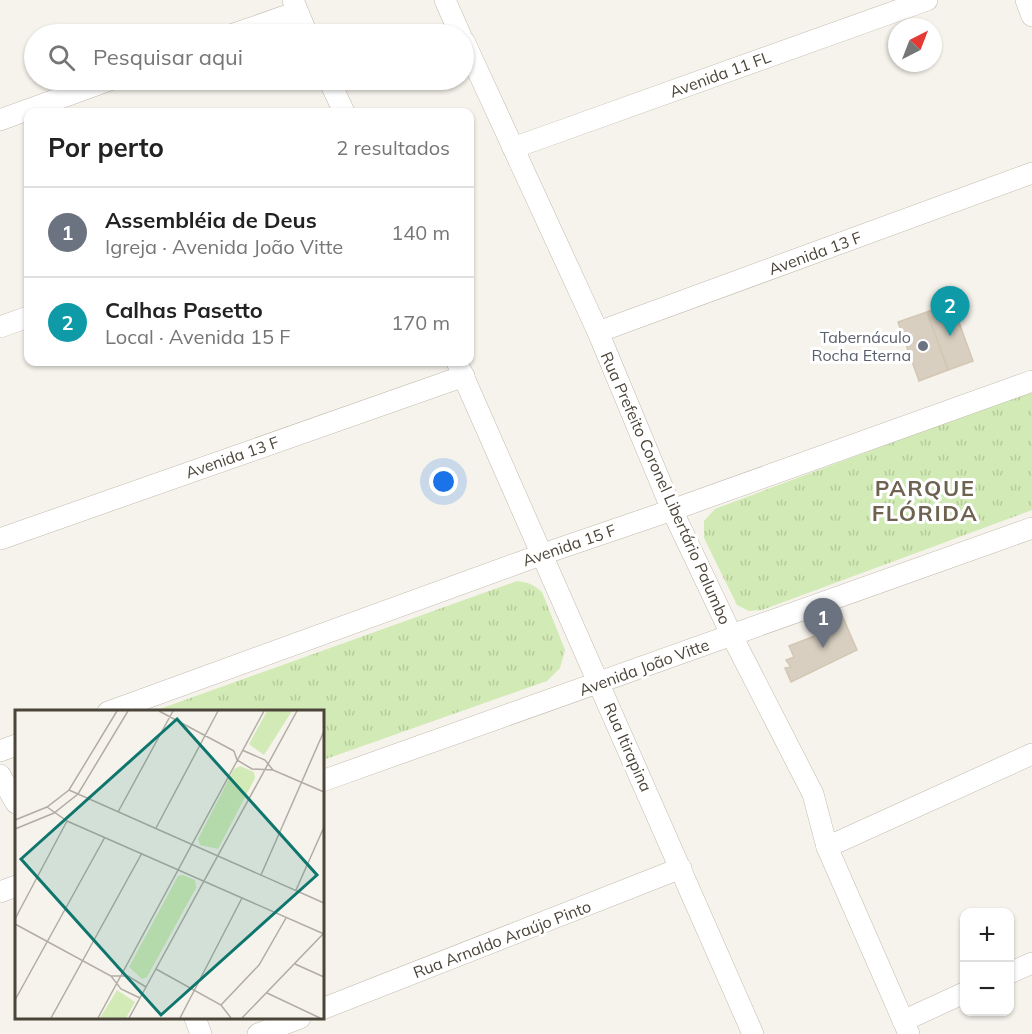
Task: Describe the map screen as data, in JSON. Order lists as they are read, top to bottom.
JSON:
{
  "streets": {
    "street": [
      "Avenida 11 FL",
      "Avenida 13 F",
      "Rua Prefeito Coronel Libertário Palumbo",
      "Avenida 15 F",
      "Avenida João Vitte",
      "Rua Itirapina",
      "Rua Arnaldo Araújo Pinto"
    ]
  },
  "crossings": [
    ["Avenida 11 FL", "Rua Prefeito Coronel Libertário Palumbo"],
    ["Avenida 13 F", "Rua Prefeito Coronel Libertário Palumbo"],
    ["Avenida 13 F", "Rua Itirapina"],
    ["Rua Prefeito Coronel Libertário Palumbo", "Avenida 15 F"],
    ["Rua Prefeito Coronel Libertário Palumbo", "Avenida João Vitte"],
    ["Avenida 15 F", "Rua Itirapina"],
    ["Avenida João Vitte", "Rua Itirapina"],
    ["Rua Itirapina", "Rua Arnaldo Araújo Pinto"]
  ],
  "districts": ["PARQUE FLÓRIDA"],
  "places": ["Tabernáculo Rocha Eterna"],
  "north": "top right",
  "page": {
    "search": "Pesquisar aqui",
    "heading": ["Por perto", "2 resultados"],
    "list": [
      {
        "mark": "1",
        "name": "Assembléia de Deus",
        "note": "Igreja · Avenida João Vitte",
        "value": "140 m"
      },
      {
        "mark": "2",
        "name": "Calhas Pasetto",
        "note": "Local · Avenida 15 F",
        "value": "170 m"
      }
    ],
    "pins": ["2", "1"],
    "map_buttons": ["+", "−"]
  }
}
